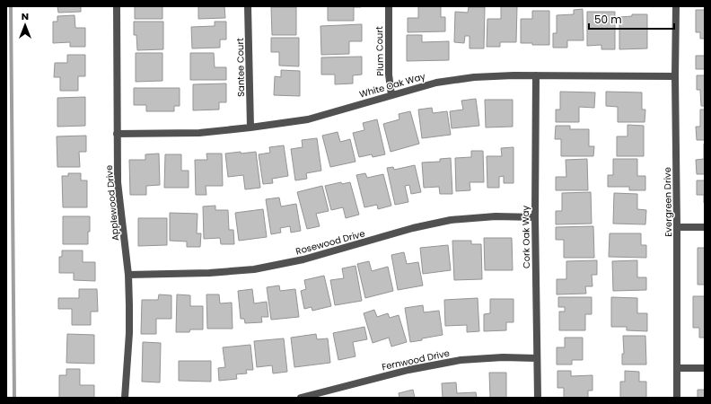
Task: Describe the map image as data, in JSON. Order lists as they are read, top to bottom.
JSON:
{
  "streets": {
    "street": [
      "Plum Court",
      "Santee Court",
      "White Oak Way",
      "Evergreen Drive",
      "Applewood Drive",
      "Cork Oak Way",
      "Rosewood Drive",
      "Fernwood Drive"
    ]
  },
  "crossings": [
    ["Plum Court", "White Oak Way"],
    ["Santee Court", "White Oak Way"],
    ["White Oak Way", "Evergreen Drive"],
    ["White Oak Way", "Applewood Drive"],
    ["White Oak Way", "Cork Oak Way"],
    ["Applewood Drive", "Rosewood Drive"],
    ["Cork Oak Way", "Rosewood Drive"],
    ["Cork Oak Way", "Fernwood Drive"]
  ],
  "scale_bar": "50 m",
  "north": "top"
}
